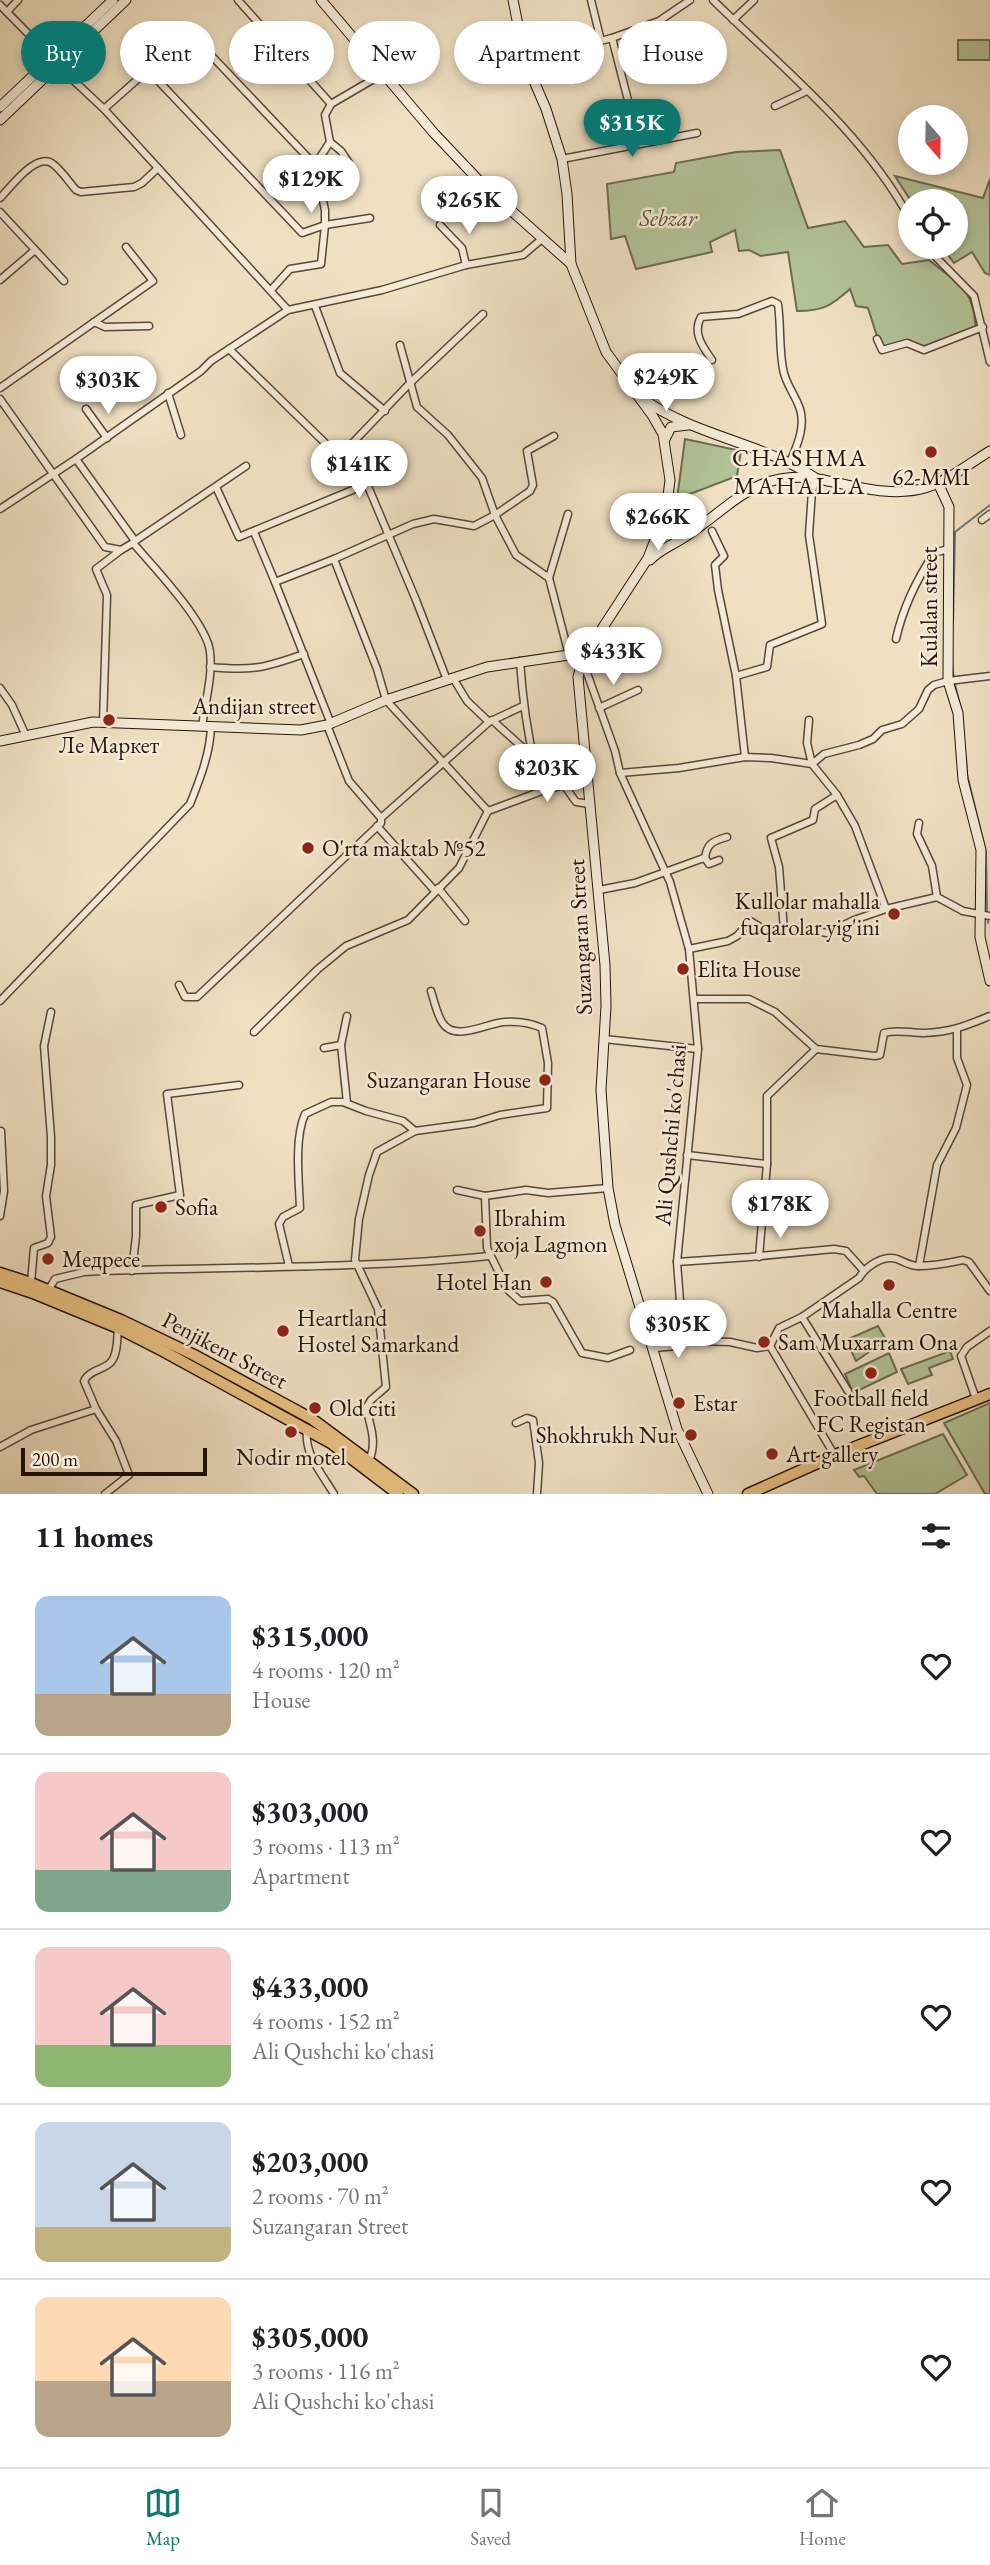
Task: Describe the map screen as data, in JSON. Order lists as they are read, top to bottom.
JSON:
{
  "streets": {
    "main road": [
      "Kulalan street",
      "Andijan street",
      "Suzangaran Street",
      "Penjikent Street"
    ],
    "street": ["Ali Qushchi ko'chasi"]
  },
  "crossings": [
    ["Andijan street", "Suzangaran Street"],
    ["Andijan street", "Ali Qushchi ko'chasi"],
    ["Suzangaran Street", "Ali Qushchi ko'chasi"]
  ],
  "districts": ["CHASHMA MAHALLA"],
  "parks": ["Sebzar"],
  "places": [
    "62-MMI",
    "Ле Маркет",
    "O'rta maktab №52",
    "Kullolar mahalla fuqarolar yig'ini",
    "Elita House",
    "Suzangaran House",
    "Sofia",
    "Ibrahim xoja Lagmon",
    "Медресе",
    "Hotel Han",
    "Mahalla Centre",
    "Heartland Hostel Samarkand",
    "Sam Muxarram Ona",
    "Football field FC Registan",
    "Estar",
    "Old citi",
    "Nodir motel",
    "Shokhrukh Nur",
    "Art gallery"
  ],
  "scale_bar": "200 m",
  "north": "bottom",
  "page": {
    "chip": [
      "Buy",
      "Rent",
      "Filters",
      "New",
      "Apartment",
      "House"
    ],
    "price": [
      "$315K",
      "$129K",
      "$265K",
      "$249K",
      "$303K",
      "$141K",
      "$266K",
      "$433K",
      "$203K",
      "$178K",
      "$305K"
    ],
    "scale": "200 m",
    "heading": "11 homes",
    "list": [
      {
        "name": "$315,000",
        "note": "4 rooms · 120 m² · House"
      },
      {
        "name": "$303,000",
        "note": "3 rooms · 113 m² · Apartment"
      },
      {
        "name": "$433,000",
        "note": "4 rooms · 152 m² · Ali Qushchi ko'chasi"
      },
      {
        "name": "$203,000",
        "note": "2 rooms · 70 m² · Suzangaran Street"
      },
      {
        "name": "$305,000",
        "note": "3 rooms · 116 m² · Ali Qushchi ko'chasi"
      }
    ],
    "tabs": ["Map", "Saved", "Home"]
  }
}
